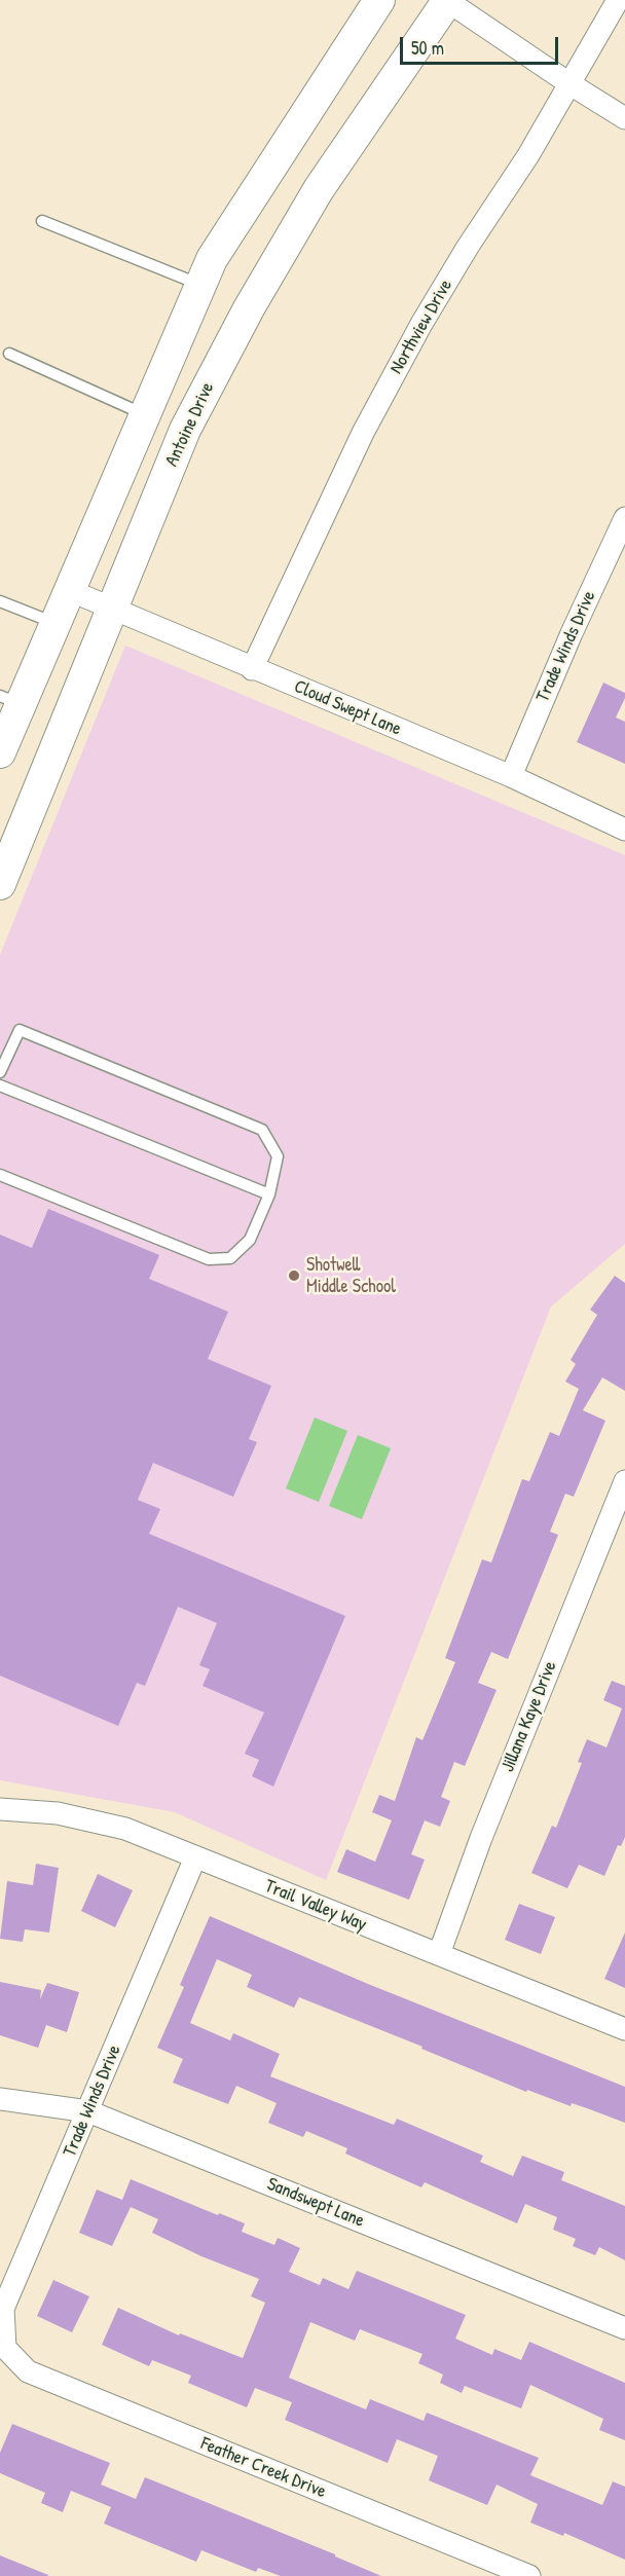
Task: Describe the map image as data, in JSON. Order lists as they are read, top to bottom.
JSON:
{
  "streets": {
    "main road": ["Antoine Drive"],
    "street": [
      "Northview Drive",
      "Trade Winds Drive",
      "Cloud Swept Lane",
      "Jillana Kaye Drive",
      "Trail Valley Way",
      "Sandswept Lane",
      "Feather Creek Drive"
    ]
  },
  "crossings": [
    ["Northview Drive", "Cloud Swept Lane"],
    ["Antoine Drive", "Cloud Swept Lane"],
    ["Trade Winds Drive", "Cloud Swept Lane"],
    ["Trade Winds Drive", "Trail Valley Way"],
    ["Trade Winds Drive", "Sandswept Lane"],
    ["Trade Winds Drive", "Feather Creek Drive"],
    ["Jillana Kaye Drive", "Trail Valley Way"]
  ],
  "places": ["Shotwell Middle School"],
  "scale_bar": "50 m"
}
